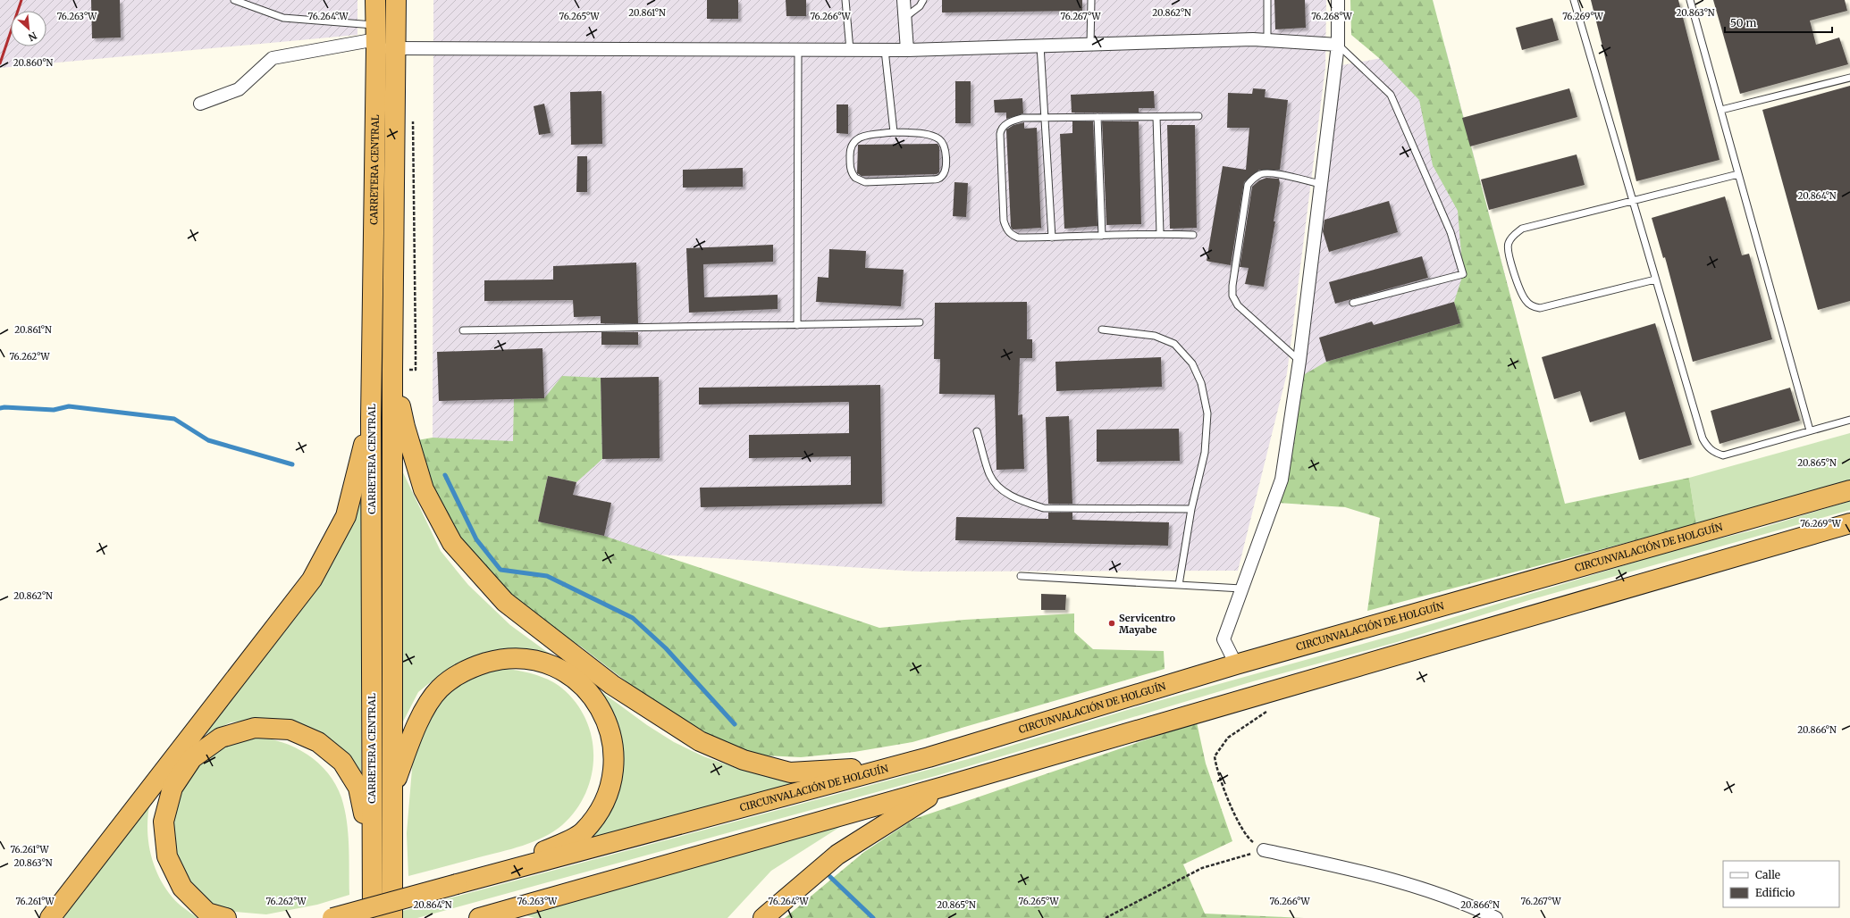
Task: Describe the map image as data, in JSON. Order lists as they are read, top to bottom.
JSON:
{
  "streets": {
    "highway": ["CARRETERA CENTRAL", "CIRCUNVALACIÓN DE HOLGUÍN"]
  },
  "places": ["Servicentro Mayabe"],
  "legend": ["Calle", "Edificio"],
  "scale_bar": "50 m",
  "north": "bottom right",
  "coordinates": [
    "20.861°N",
    "20.862°N",
    "20.863°N",
    "76.263°W",
    "76.264°W",
    "76.265°W",
    "76.266°W",
    "76.267°W",
    "76.268°W",
    "76.269°W",
    "20.860°N",
    "20.864°N",
    "76.262°W",
    "20.865°N",
    "20.866°N",
    "76.261°W"
  ]
}
